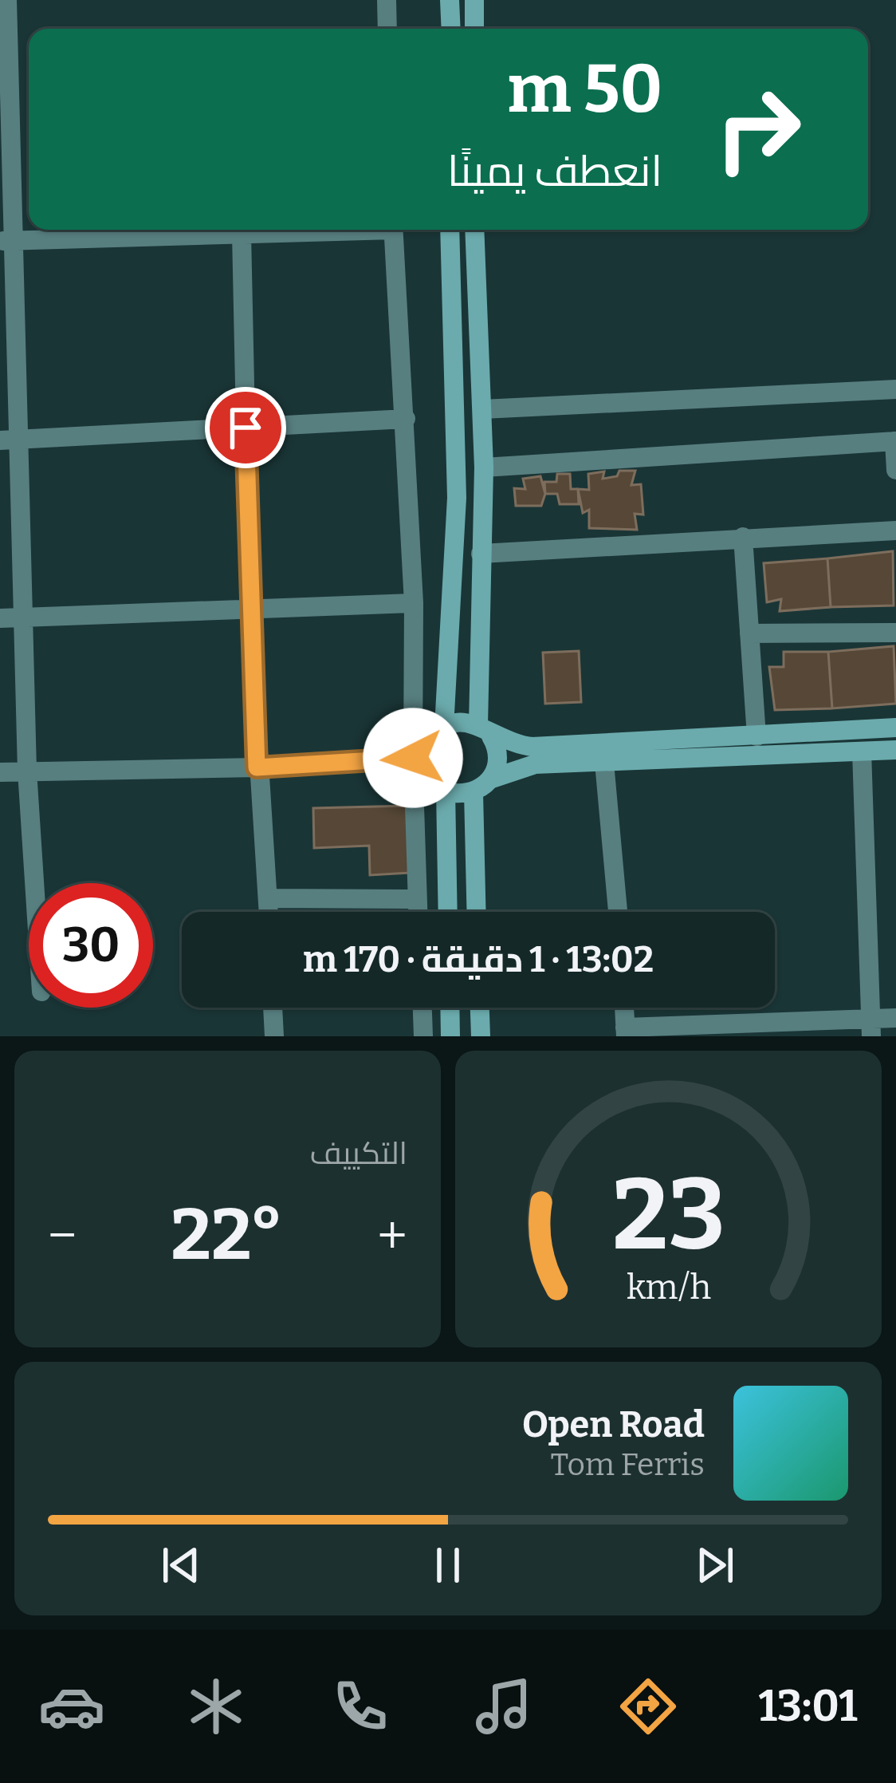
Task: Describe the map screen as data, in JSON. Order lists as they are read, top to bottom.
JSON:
{
  "page": {
    "turn": ["50 m", "انعطف يمينًا"],
    "limit": "30",
    "trip": "13:02 · 1 دقيقة · 170 m",
    "tile": "التكييف",
    "heat": ["−", "22°", "+"],
    "song": ["Open Road", "Tom Ferris"],
    "tabs": "13:01",
    "gauge": ["23", "km/h"]
  }
}
